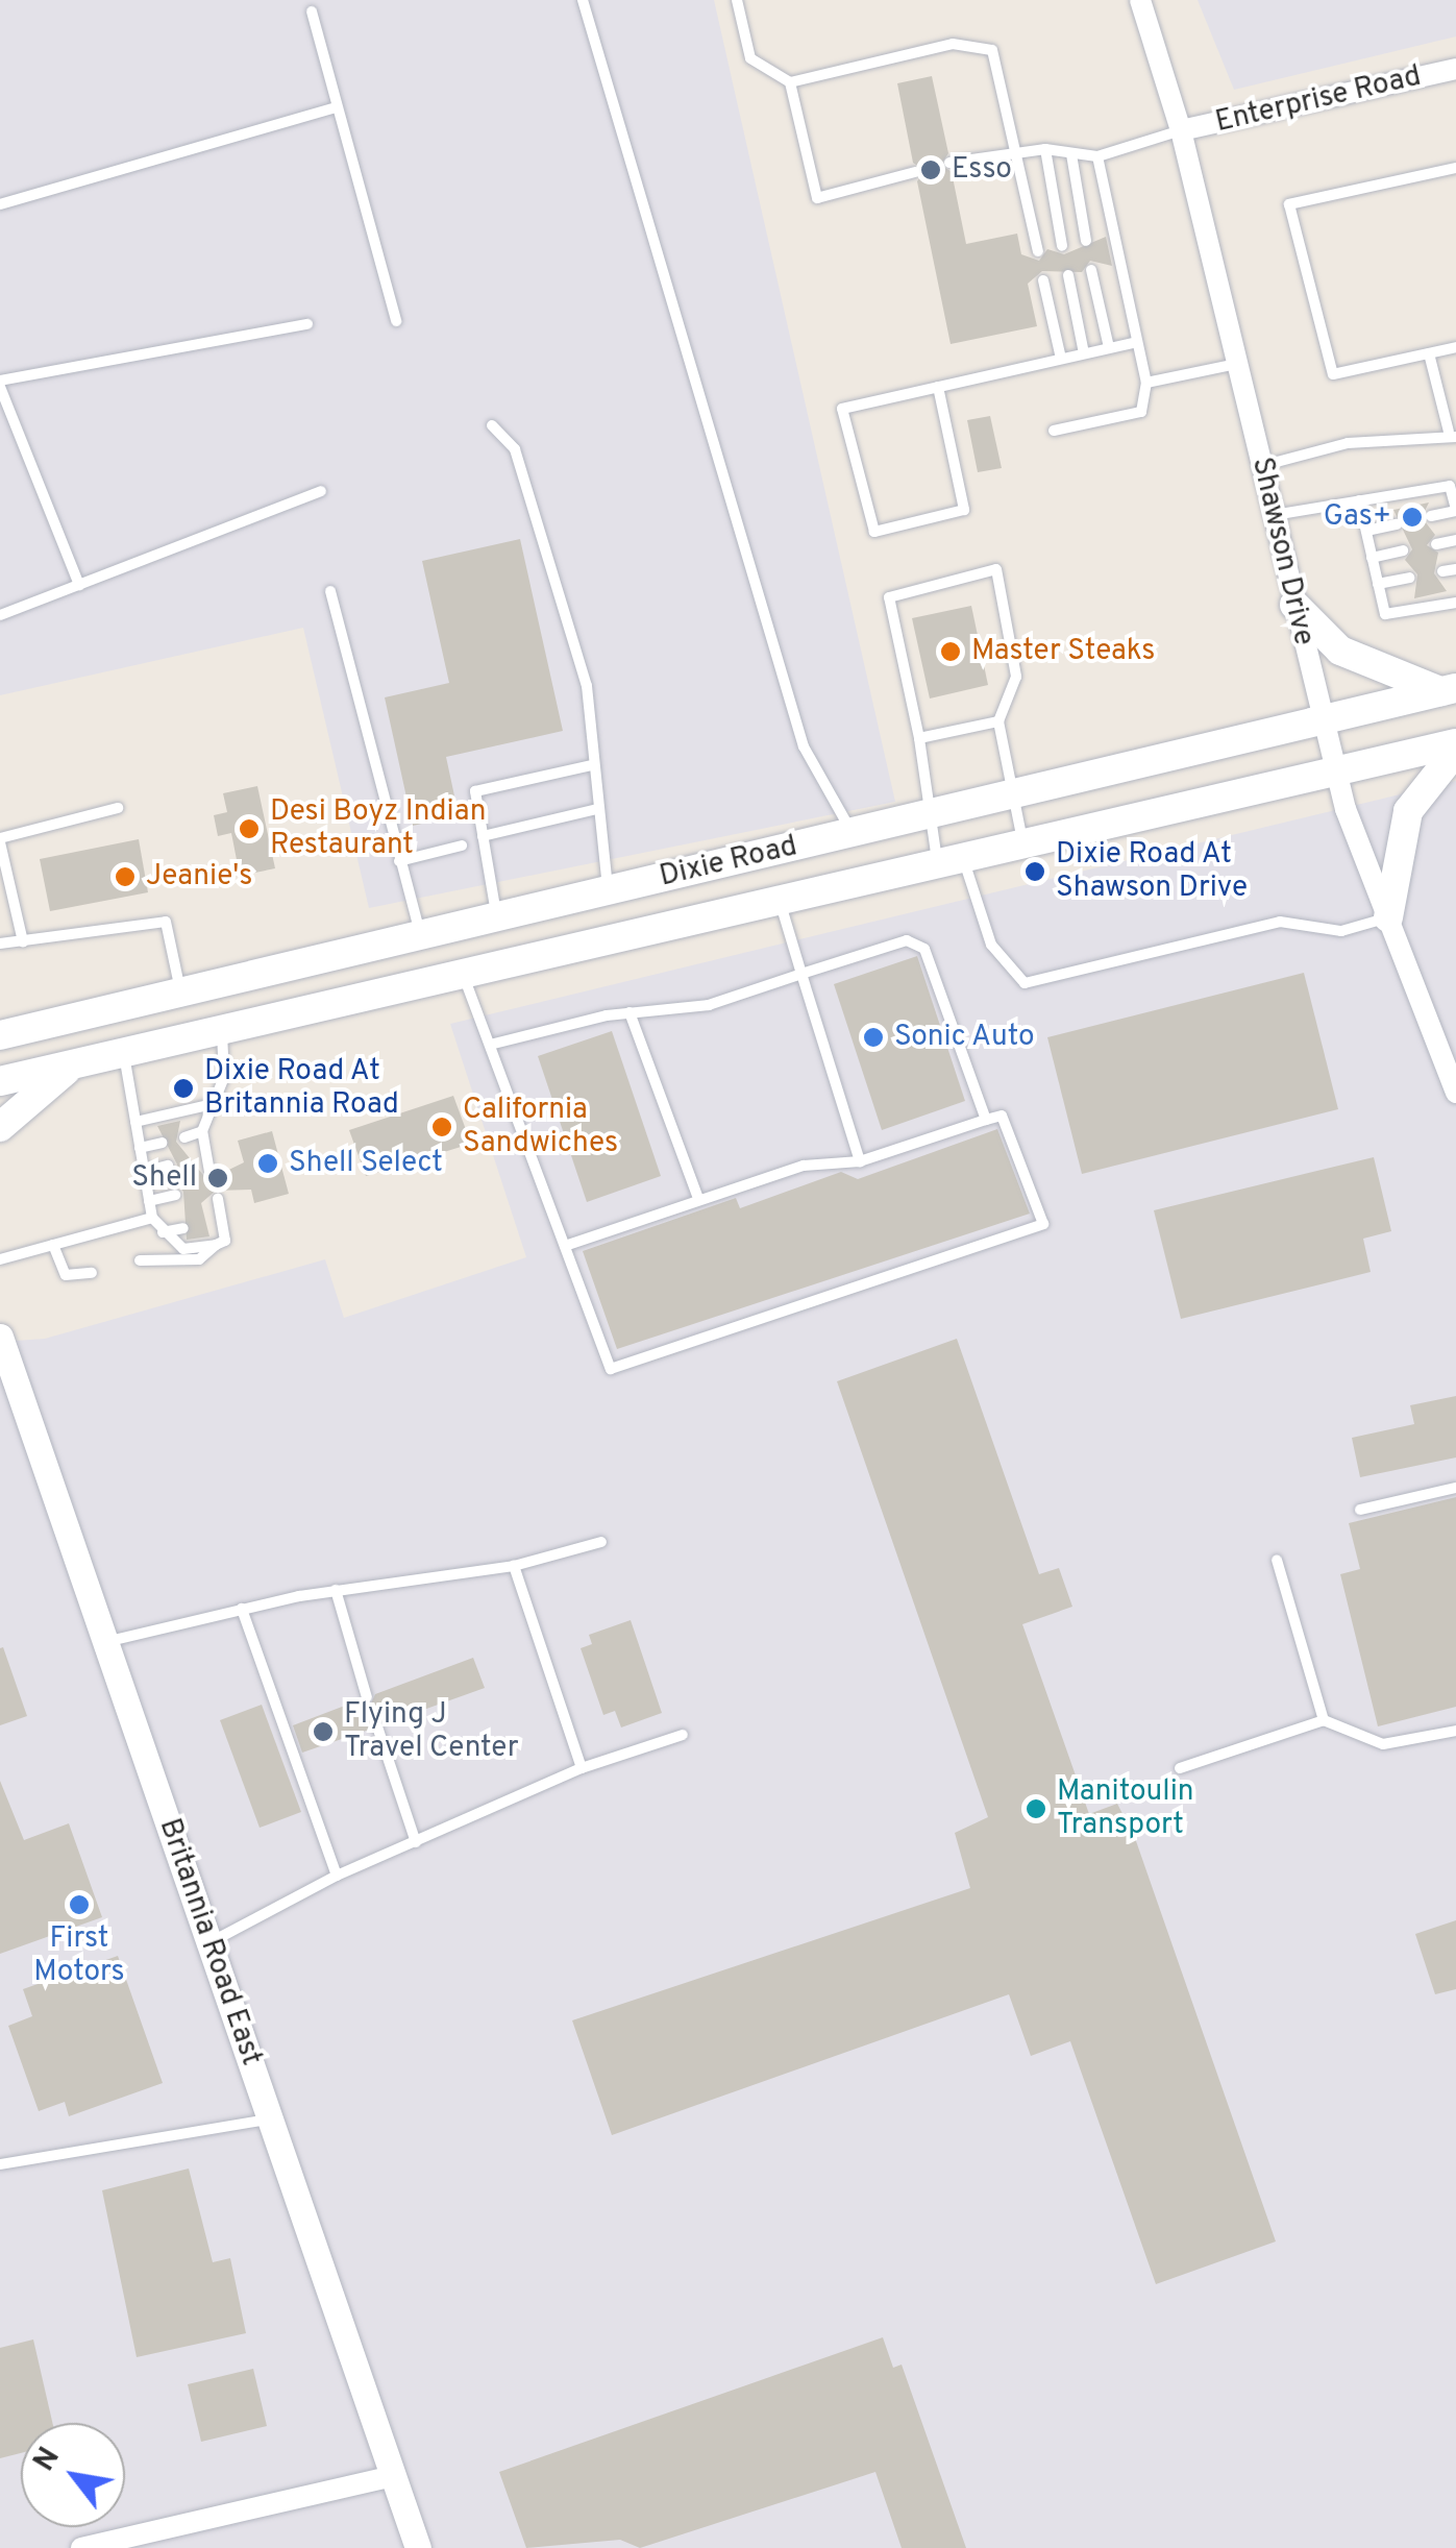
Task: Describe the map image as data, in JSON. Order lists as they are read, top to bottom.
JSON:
{
  "streets": {
    "main road": ["Dixie Road"],
    "street": ["Enterprise Road", "Shawson Drive", "Britannia Road East"]
  },
  "crossings": [
    ["Enterprise Road", "Shawson Drive"],
    ["Shawson Drive", "Dixie Road"]
  ],
  "places": [
    "Esso",
    "Gas+",
    "Master Steaks",
    "Desi Boyz Indian Restaurant",
    "Dixie Road At Shawson Drive",
    "Jeanie's",
    "Sonic Auto",
    "Dixie Road At Britannia Road",
    "California Sandwiches",
    "Shell Select",
    "Shell",
    "Flying J Travel Center",
    "Manitoulin Transport",
    "First Motors"
  ],
  "north": "top left"
}
